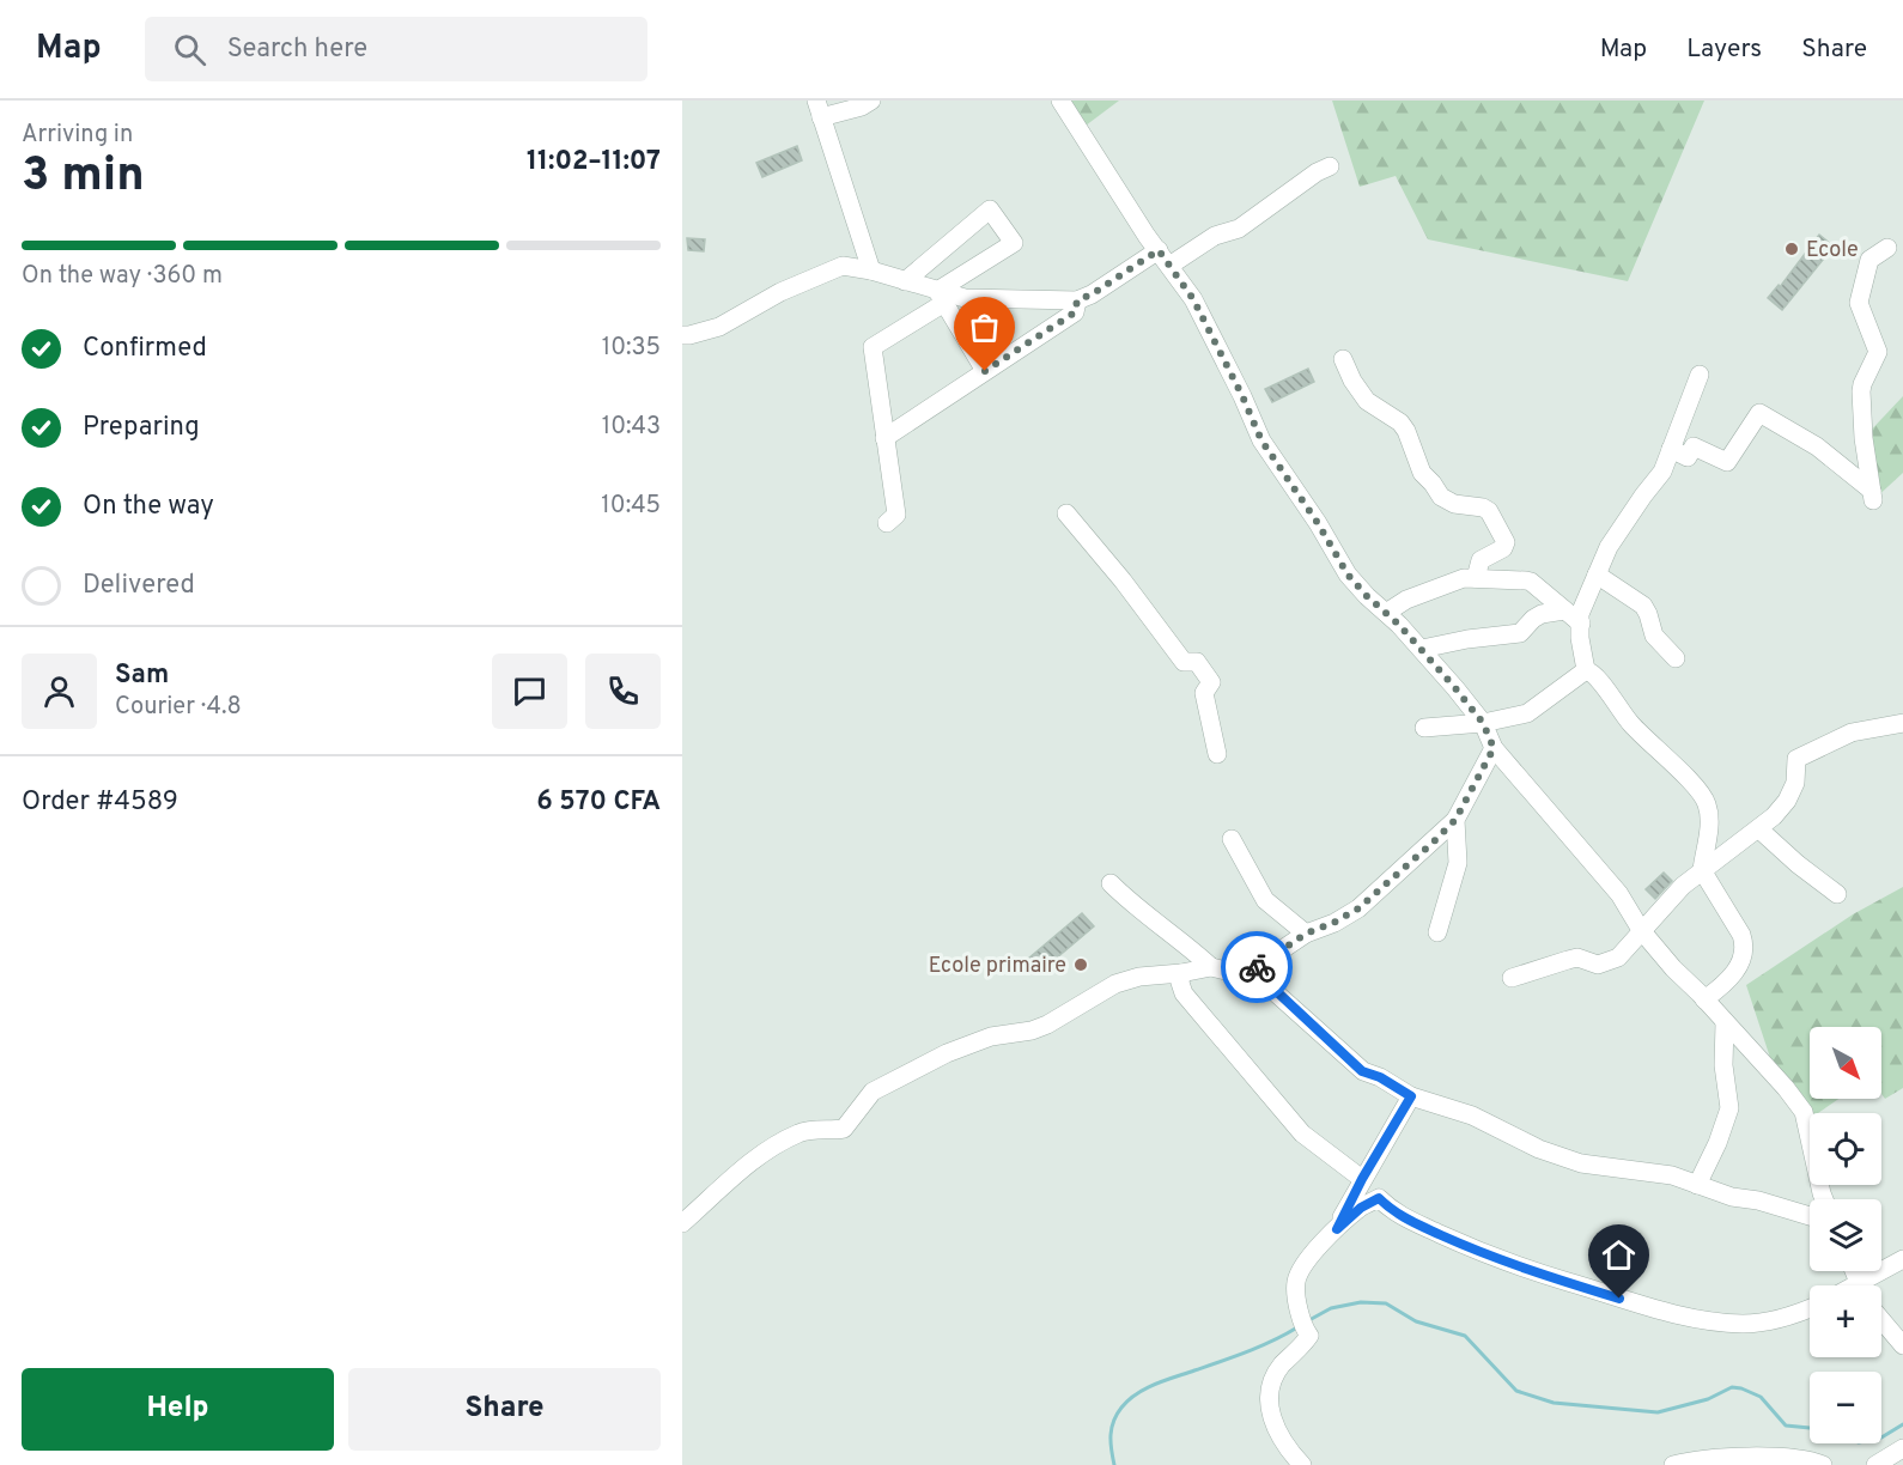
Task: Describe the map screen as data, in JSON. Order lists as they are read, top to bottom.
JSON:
{
  "places": ["Ecole", "Ecole primaire"],
  "north": "bottom right",
  "page": {
    "header": "Map",
    "search": "Search here",
    "nav": ["Map", "Layers", "Share"],
    "heading": ["3 min", "Arriving in", "11:02–11:07"],
    "panel": [
      "Sam",
      "Courier · 4.8",
      "Order #4589",
      "6 570 CFA"
    ],
    "bar": "On the way · 360 m",
    "list": [
      ["Confirmed", "10:35"],
      ["Preparing", "10:43"],
      ["On the way", "10:45"],
      "Delivered"
    ],
    "map_buttons": ["+", "−"],
    "buttons": ["Help", "Share"]
  }
}
